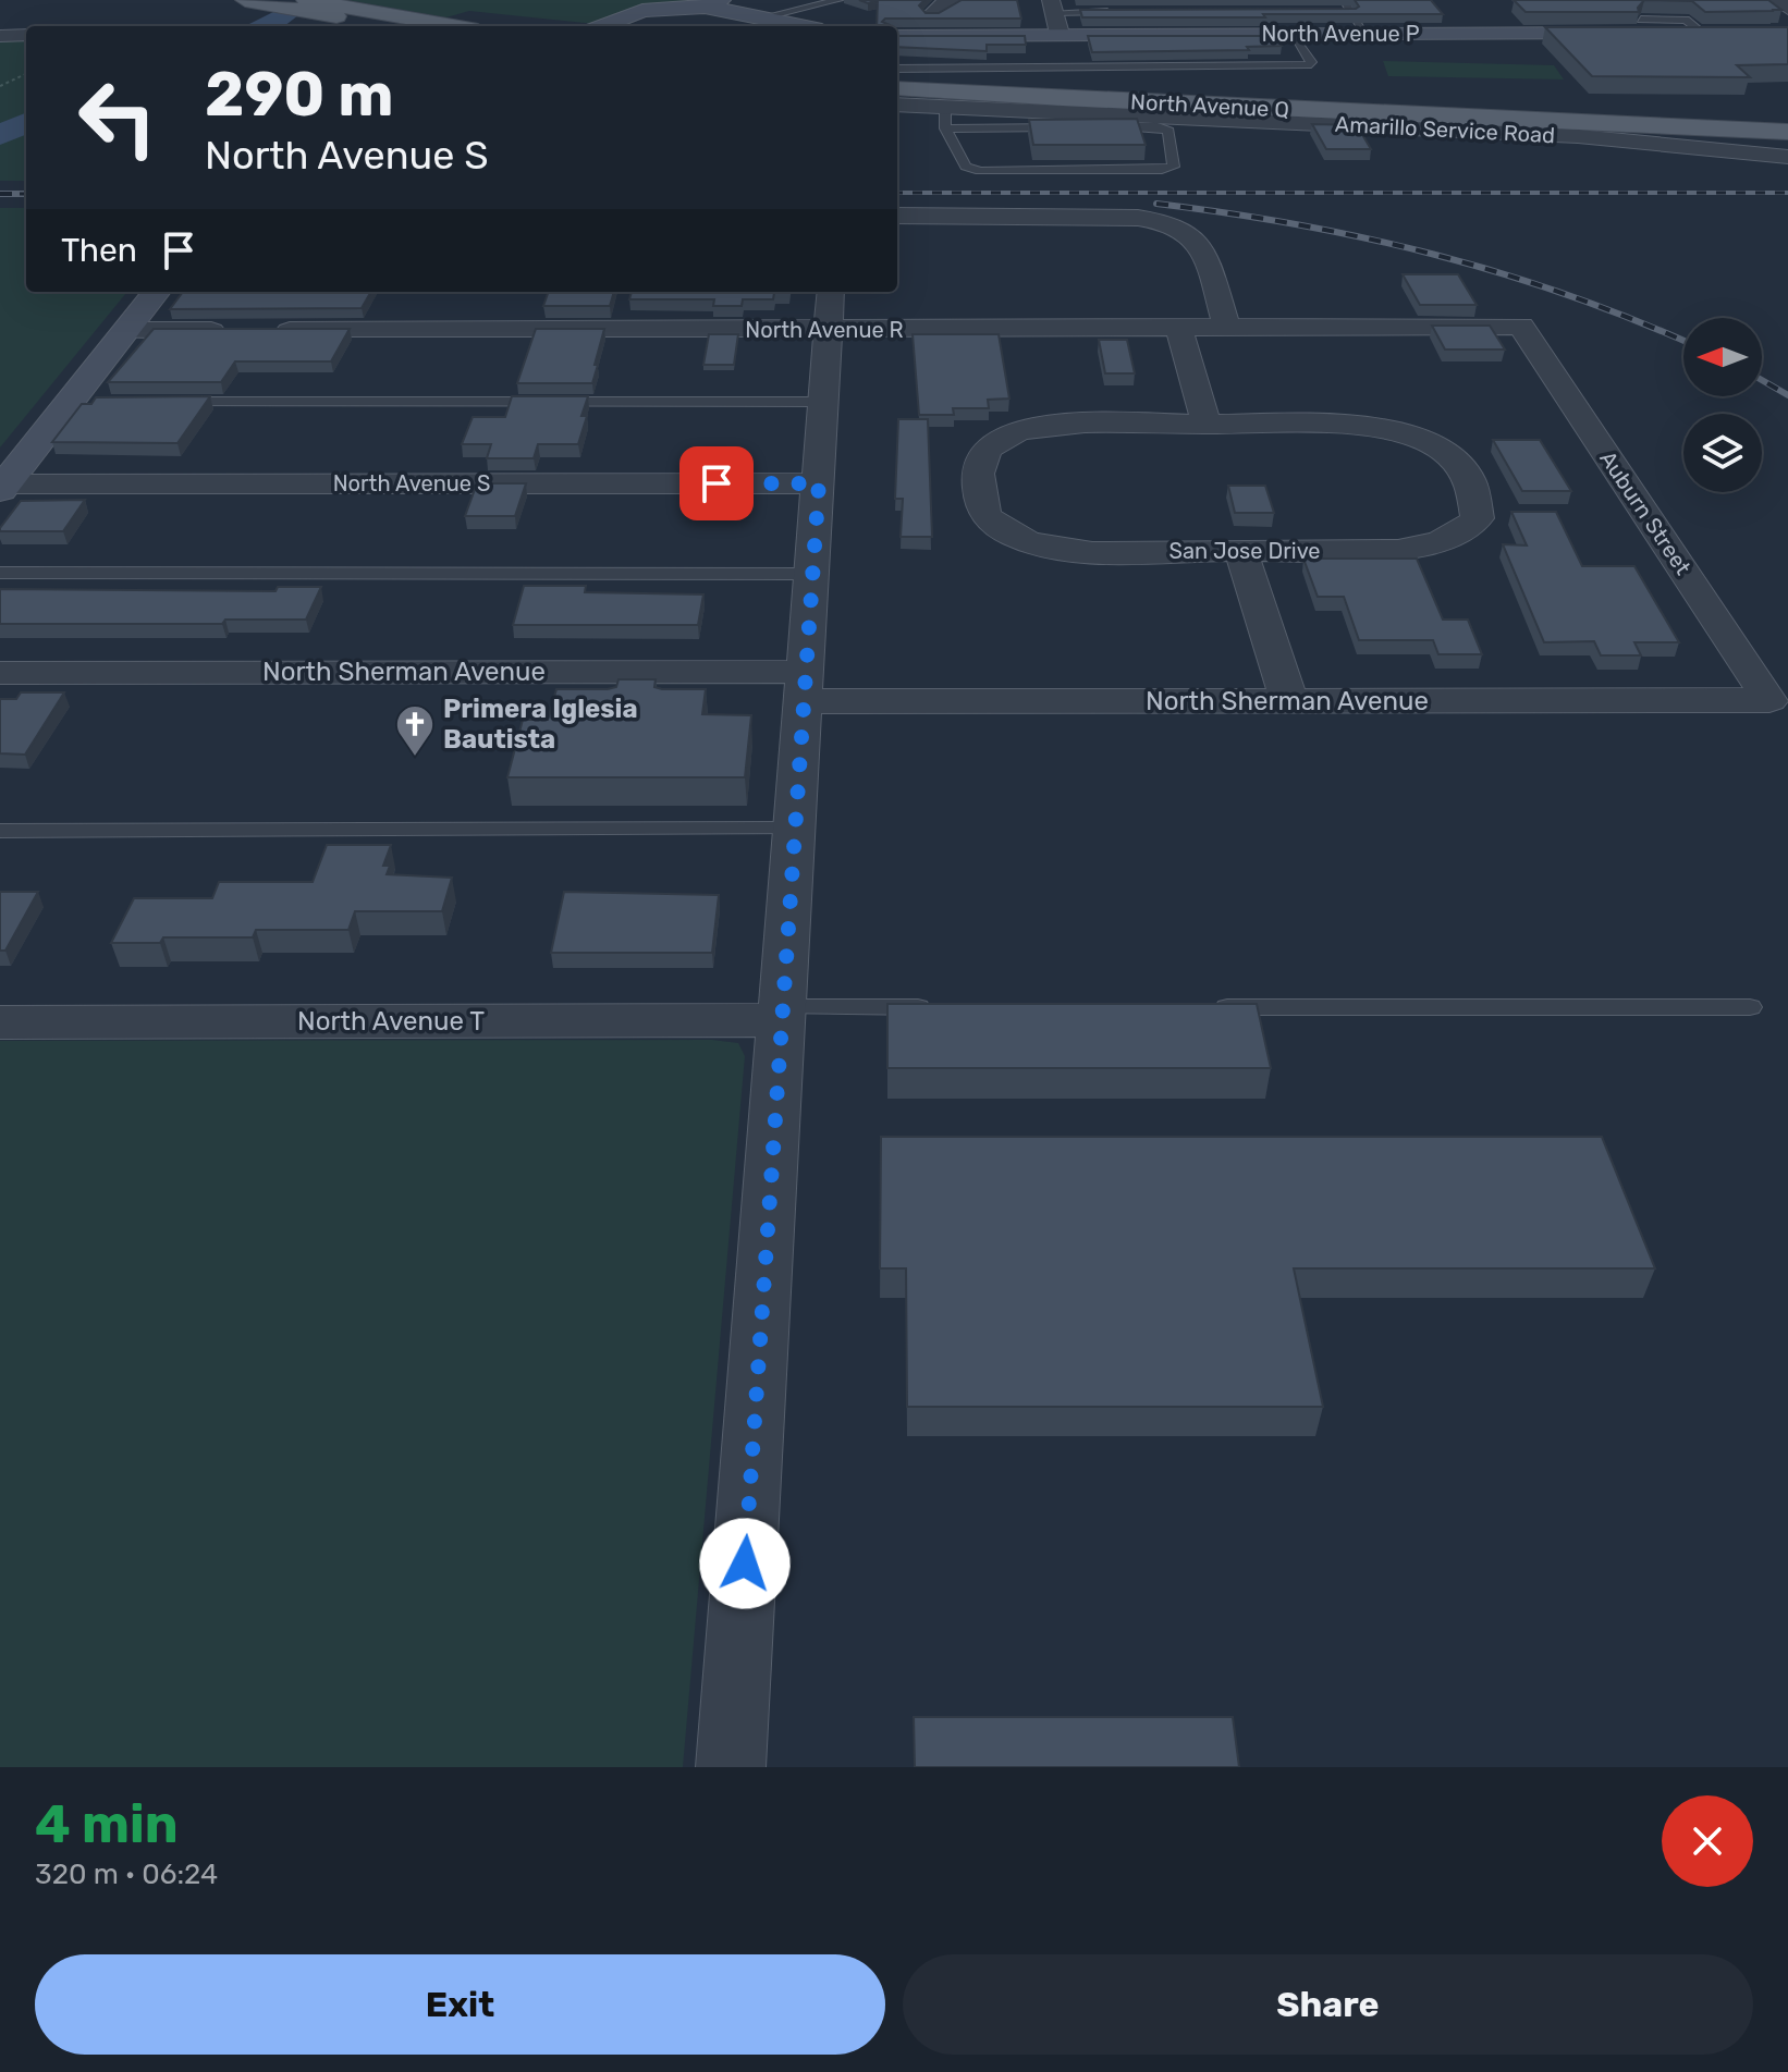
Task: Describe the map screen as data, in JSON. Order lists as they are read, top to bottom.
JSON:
{
  "streets": {
    "main road": ["North Avenue Q"],
    "street": [
      "North Avenue P",
      "Amarillo Service Road",
      "North Avenue R",
      "North Avenue S",
      "Auburn Street",
      "San Jose Drive",
      "North Sherman Avenue",
      "North Avenue T"
    ]
  },
  "crossings": [
    ["North Avenue R", "Auburn Street"],
    ["Auburn Street", "North Sherman Avenue"]
  ],
  "places": {
    "church": ["Primera Iglesia Bautista"]
  },
  "north": "left",
  "page": {
    "turn": ["290 m", "North Avenue S"],
    "then": "Then",
    "heading": ["4 min", "320 m · 06:24"],
    "buttons": ["Exit", "Share"]
  }
}
